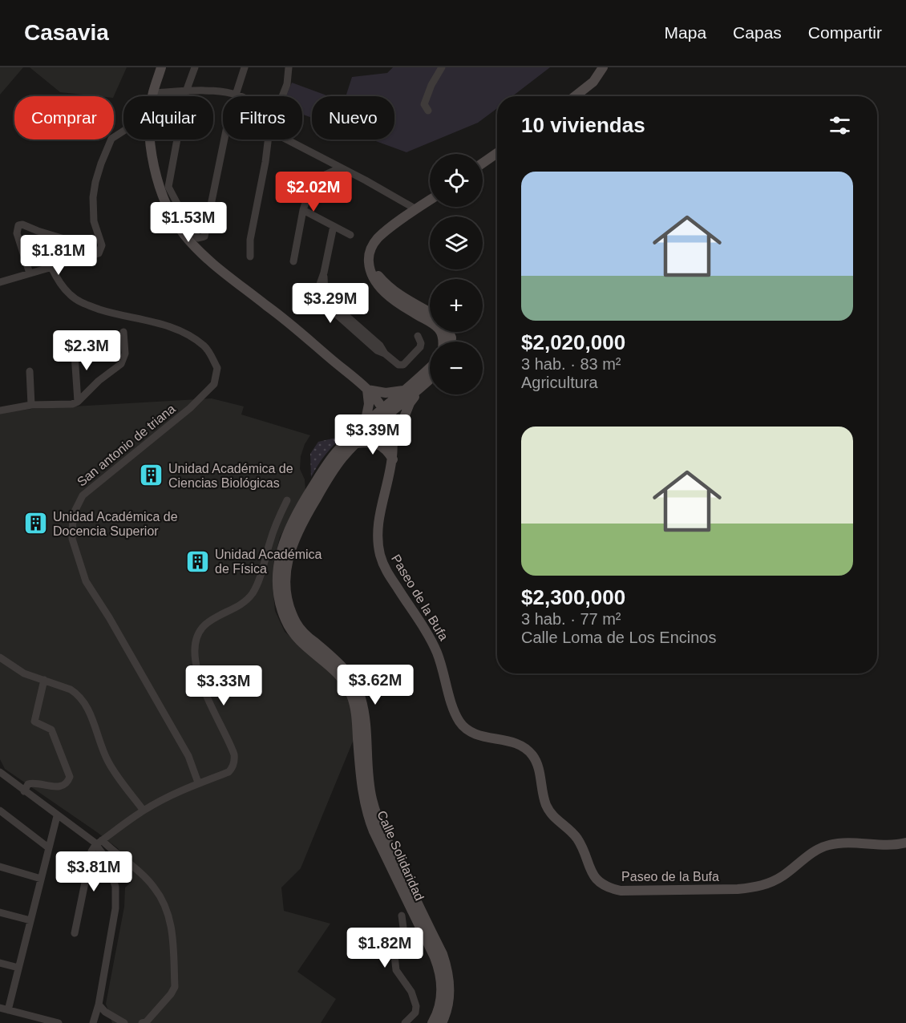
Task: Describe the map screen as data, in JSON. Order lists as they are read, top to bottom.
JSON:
{
  "streets": {
    "main road": ["Paseo de la Bufa", "Calle Solidaridad"],
    "street": ["San antonio de triana"]
  },
  "crossings": [
    ["Paseo de la Bufa", "Calle Solidaridad"]
  ],
  "places": {
    "building": ["Unidad Académica de Ciencias Biológicas", "Unidad Académica de Docencia Superior", "Unidad Académica de Física"]
  },
  "page": {
    "header": "Casavia",
    "nav": ["Mapa", "Capas", "Compartir"],
    "chip": [
      "Comprar",
      "Alquilar",
      "Filtros",
      "Nuevo"
    ],
    "heading": "10 viviendas",
    "map_buttons": ["+", "−"],
    "list": [
      {
        "name": "$2,020,000",
        "note": "3 hab. · 83 m² · Agricultura"
      },
      {
        "name": "$2,300,000",
        "note": "3 hab. · 77 m² · Calle Loma de Los Encinos"
      }
    ],
    "price": [
      "$2.02M",
      "$1.53M",
      "$1.81M",
      "$3.29M",
      "$2.3M",
      "$3.39M",
      "$3.62M",
      "$3.33M",
      "$3.81M",
      "$1.82M"
    ]
  }
}
